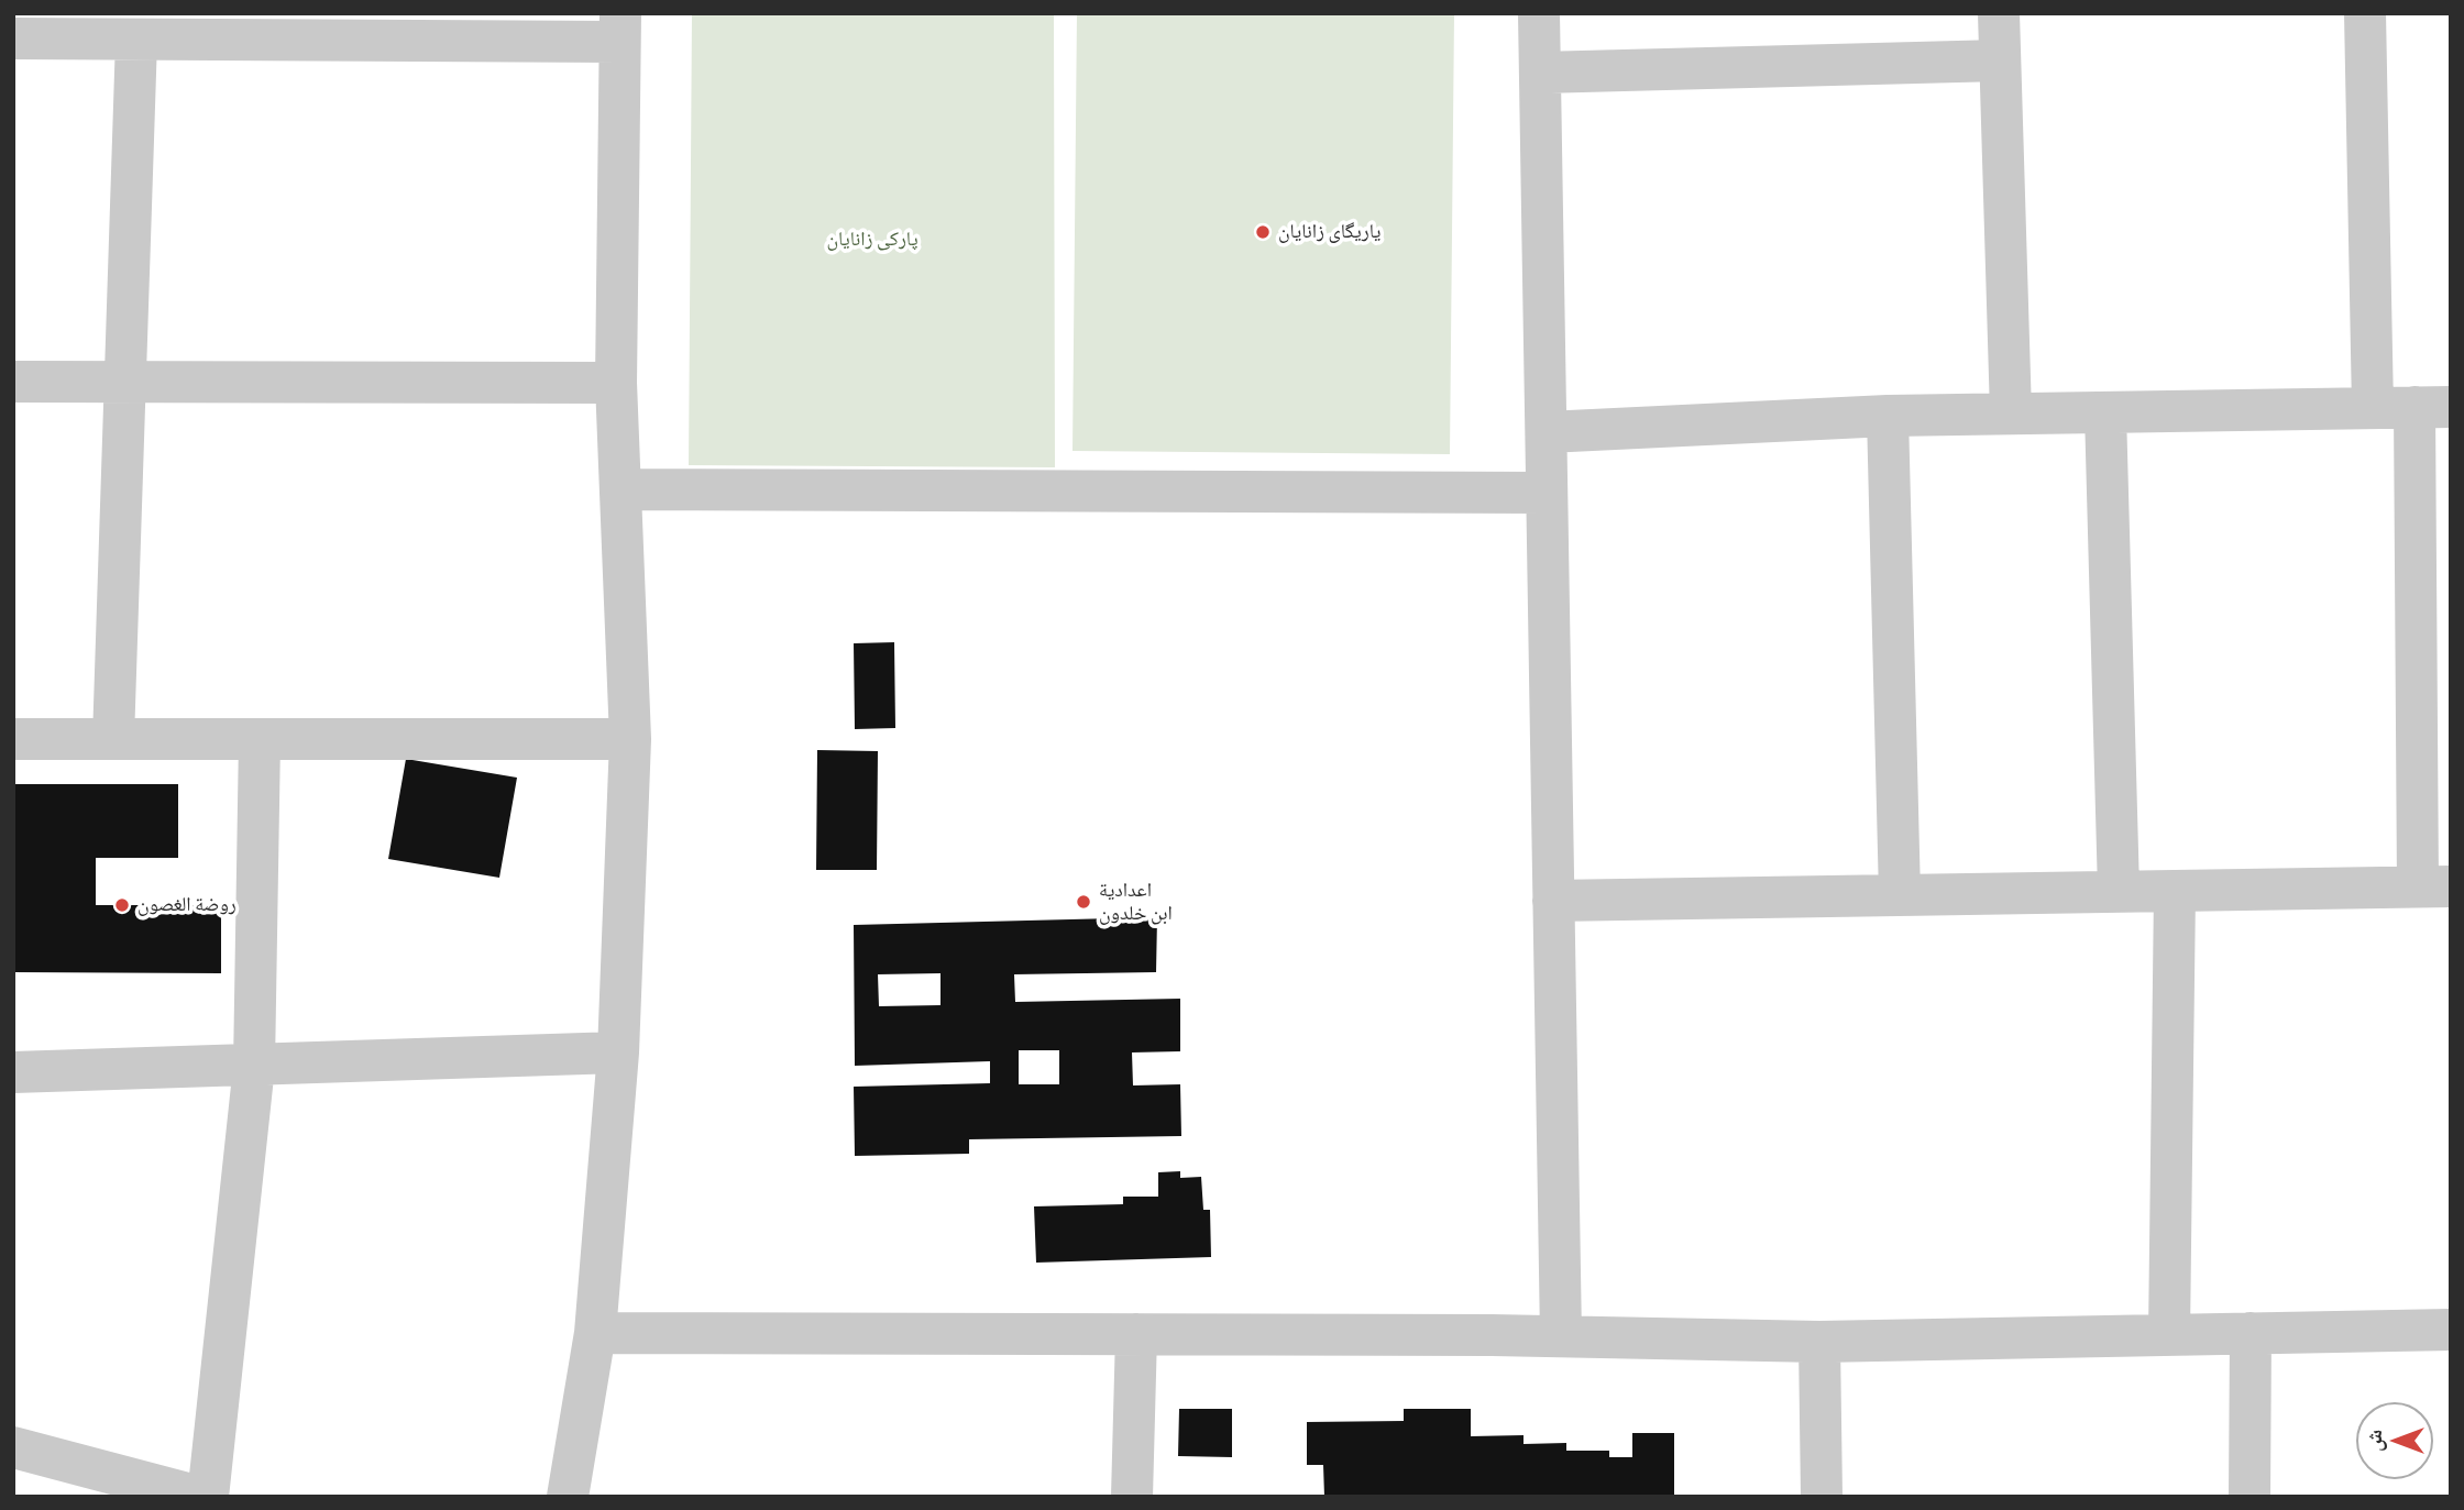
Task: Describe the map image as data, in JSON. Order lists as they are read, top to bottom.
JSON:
{
  "parks": ["پارکی زانایان"],
  "places": ["یاریگای زانایان", "اعدادية ابن خلدون", "روضة الغصون"],
  "north": "left"
}
